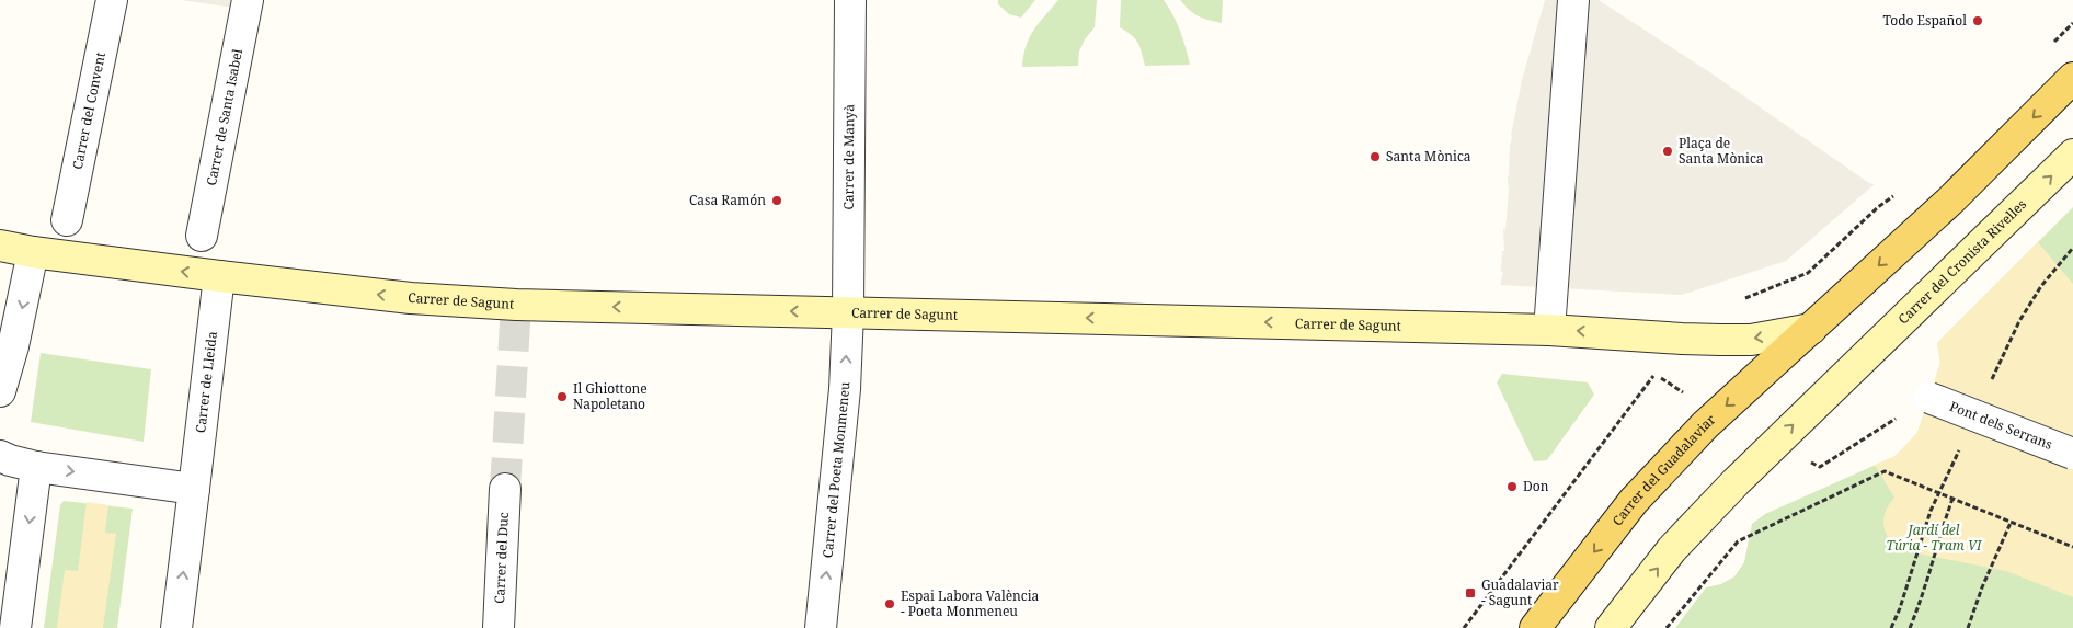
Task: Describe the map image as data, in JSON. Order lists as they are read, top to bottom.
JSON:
{
  "streets": {
    "main road": ["Carrer del Guadalaviar"],
    "street": [
      "Carrer del Convent",
      "Carrer de Santa Isabel",
      "Carrer de Manyà",
      "Carrer del Cronista Rivelles",
      "Carrer de Sagunt",
      "Carrer de Lleida",
      "Pont dels Serrans",
      "Carrer del Poeta Monmeneu",
      "Carrer del Duc"
    ]
  },
  "crossings": [
    ["Carrer de Manyà", "Carrer de Sagunt"],
    ["Carrer de Manyà", "Carrer del Poeta Monmeneu"],
    ["Carrer de Sagunt", "Carrer de Lleida"],
    ["Carrer de Sagunt", "Carrer del Poeta Monmeneu"],
    ["Carrer de Sagunt", "Carrer del Guadalaviar"]
  ],
  "one_way": [
    "Carrer del Cronista Rivelles",
    "Carrer de Sagunt",
    "Carrer del Poeta Monmeneu",
    "Carrer del Guadalaviar"
  ],
  "parks": ["Jardí del Túria - Tram VI"],
  "places": {
    "other": [
      "Todo Español",
      "Plaça de Santa Mònica",
      "Santa Mònica",
      "Casa Ramón",
      "Il Ghiottone Napoletano",
      "Don",
      "Espai Labora València - Poeta Monmeneu"
    ],
    "transit": ["Guadalaviar - Sagunt"]
  }
}
